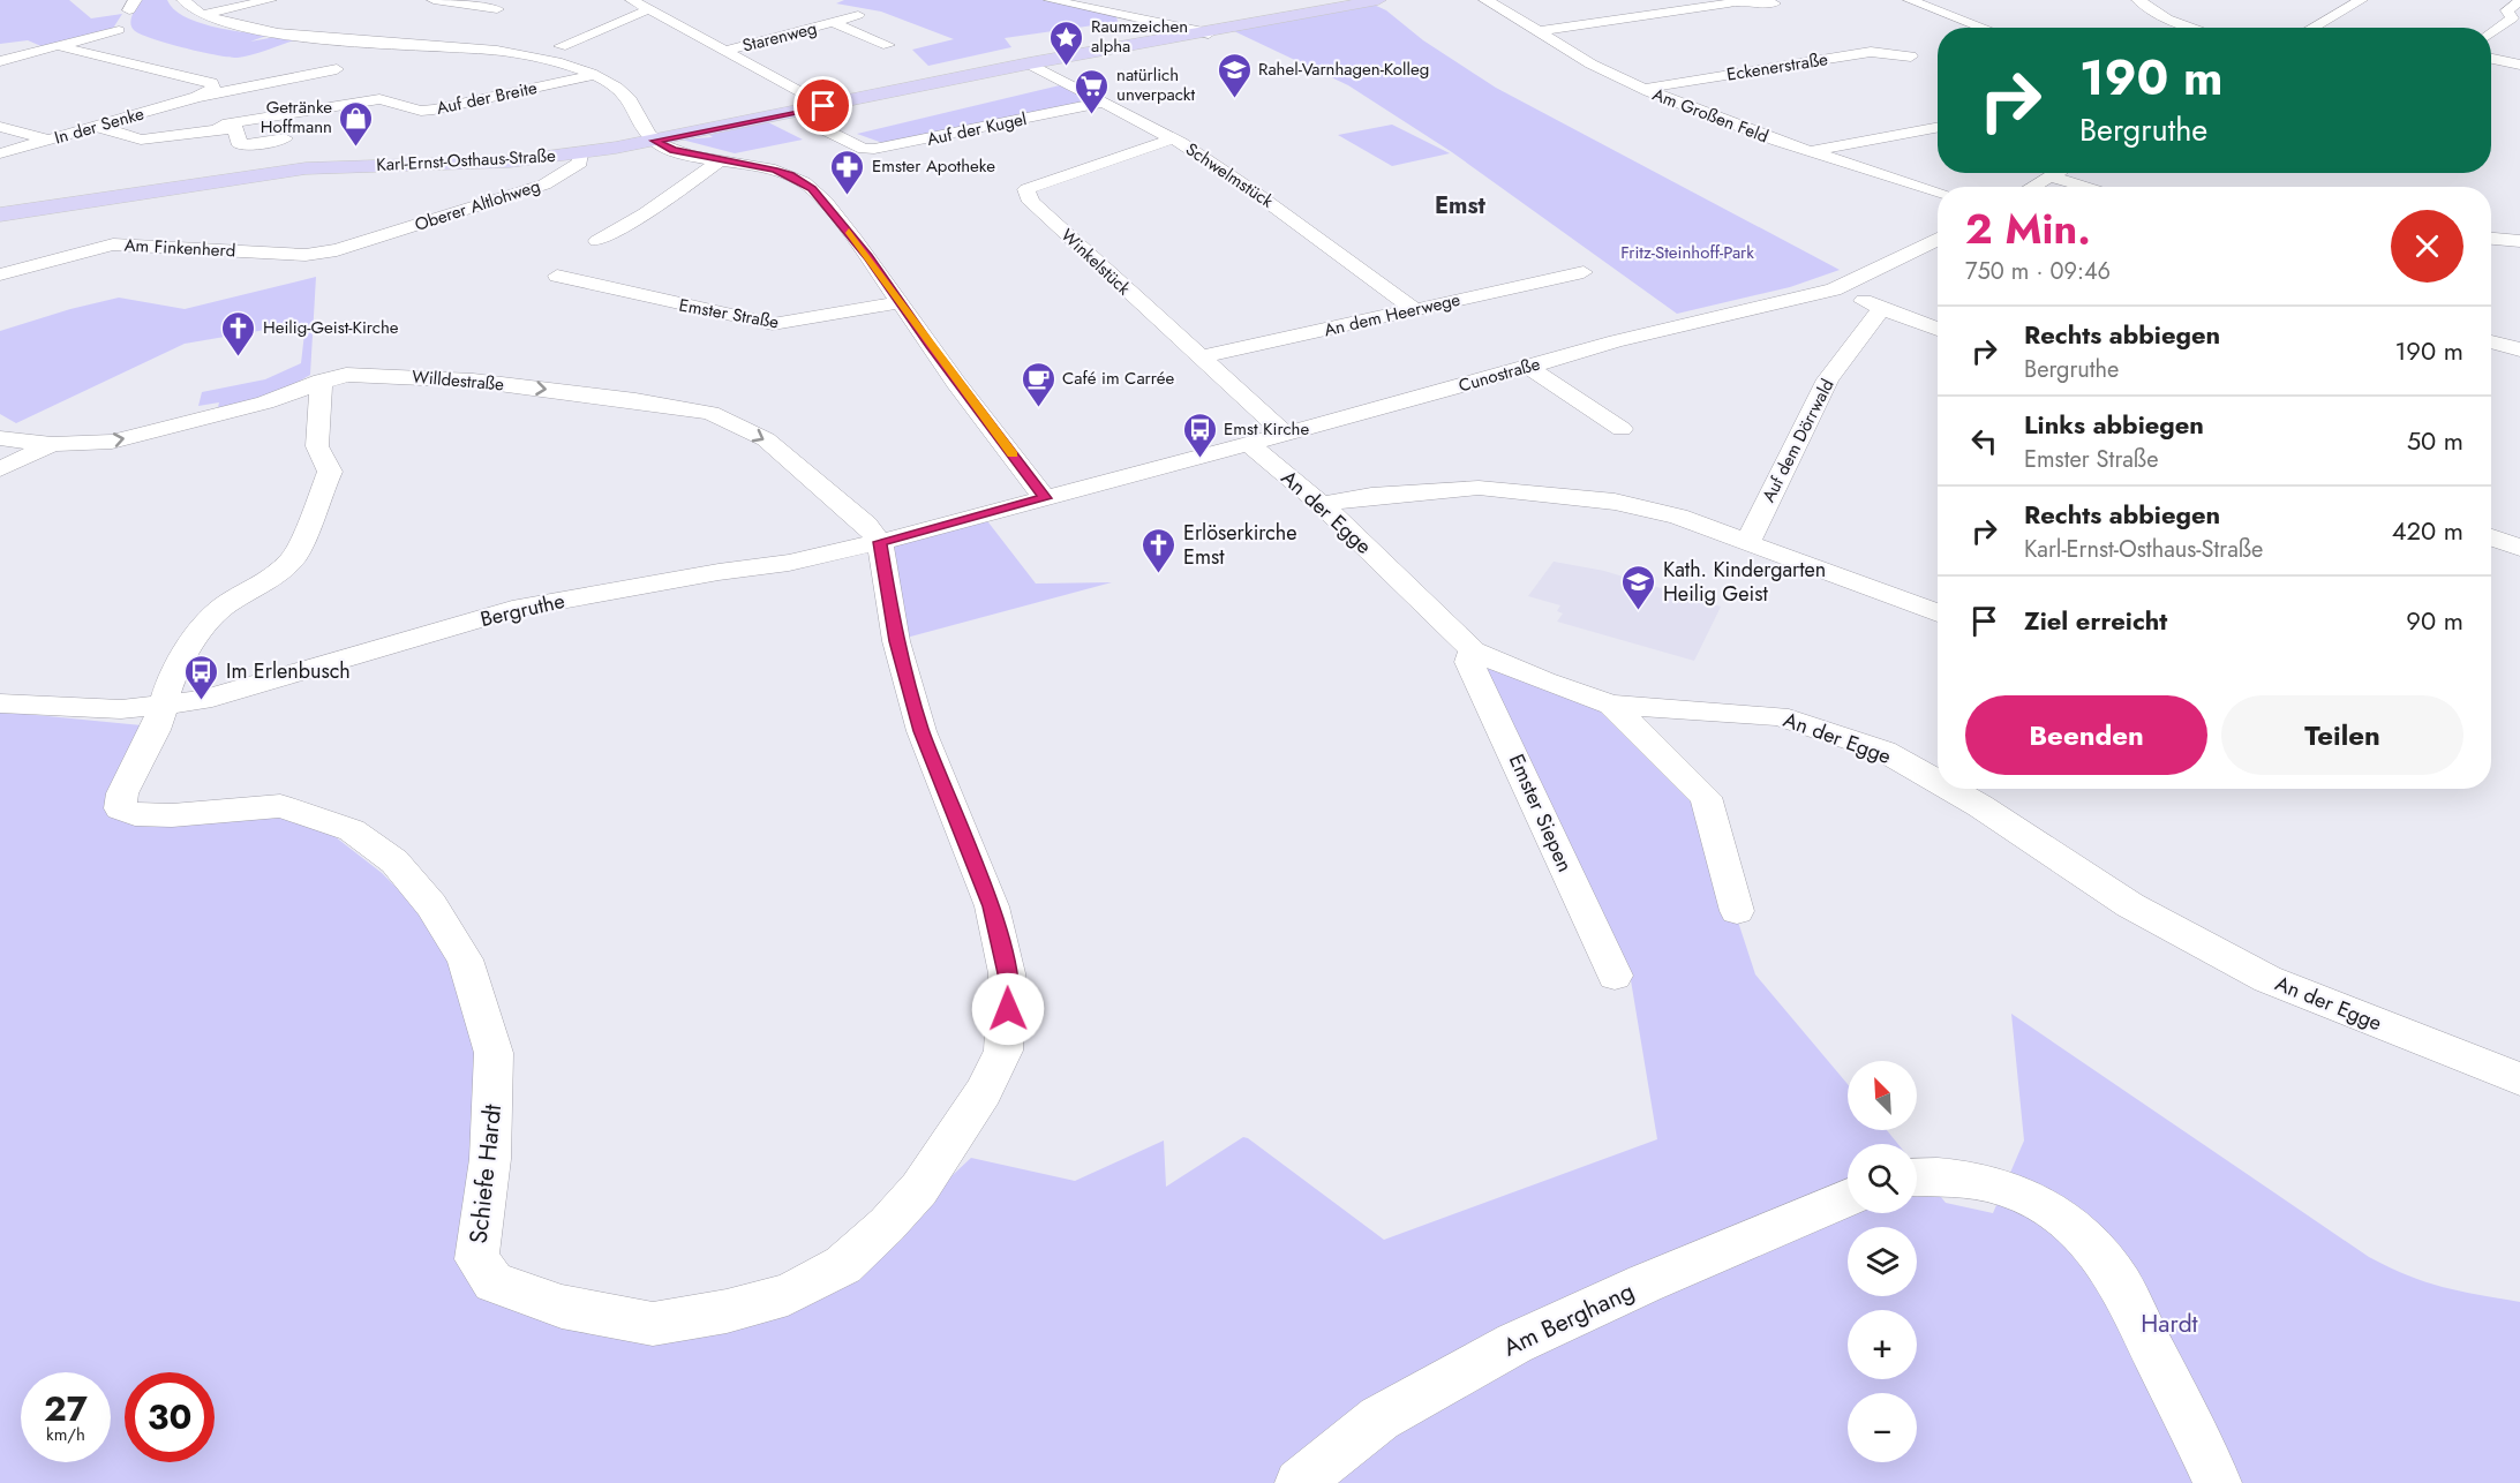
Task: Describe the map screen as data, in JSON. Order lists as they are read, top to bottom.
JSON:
{
  "streets": {
    "main road": ["Karl-Ernst-Osthaus-Straße"],
    "street": [
      "Starenweg",
      "Eckenerstraße",
      "Auf der Breite",
      "Am Großen Feld",
      "In der Senke",
      "Auf der Kugel",
      "Schwelmstück",
      "Oberer Altlohweg",
      "Am Finkenherd",
      "Winkelstück",
      "Emster Straße",
      "An dem Heerwege",
      "Cunostraße",
      "Willdestraße",
      "Auf dem Dörrwald",
      "An der Egge",
      "Bergruthe",
      "Emster Siepen",
      "Schiefe Hardt",
      "Am Berghang"
    ]
  },
  "crossings": [
    ["Eckenerstraße", "Am Großen Feld"],
    ["Auf der Breite", "In der Senke"],
    ["Auf der Kugel", "Schwelmstück"],
    ["Karl-Ernst-Osthaus-Straße", "Schwelmstück"],
    ["Karl-Ernst-Osthaus-Straße", "Oberer Altlohweg"],
    ["Schwelmstück", "Winkelstück"],
    ["Schwelmstück", "An dem Heerwege"],
    ["Oberer Altlohweg", "Am Finkenherd"],
    ["Winkelstück", "An dem Heerwege"],
    ["Winkelstück", "Cunostraße"],
    ["Cunostraße", "An der Egge"],
    ["Cunostraße", "Bergruthe"],
    ["Willdestraße", "Bergruthe"],
    ["Willdestraße", "Schiefe Hardt"],
    ["An der Egge", "Emster Siepen"],
    ["Bergruthe", "Schiefe Hardt"]
  ],
  "one_way": ["Willdestraße"],
  "districts": ["Emst"],
  "parks": ["Fritz-Steinhoff-Park", "Hardt"],
  "places": {
    "place": ["Raumzeichen alpha"],
    "school or university": ["Rahel-Varnhagen-Kolleg", "Kath. Kindergarten Heilig Geist"],
    "supermarket": ["natürlich unverpackt"],
    "shop": ["Getränke Hoffmann"],
    "pharmacy": ["Emster Apotheke"],
    "church": ["Heilig-Geist-Kirche", "Erlöserkirche Emst"],
    "cafe": ["Café im Carrée"],
    "bus stop": ["Emst Kirche", "Im Erlenbusch"]
  },
  "north": "top left",
  "page": {
    "turn": ["190 m", "Bergruthe"],
    "heading": ["2 Min.", "750 m · 09:46"],
    "list": [
      {
        "name": "Rechts abbiegen",
        "note": "Bergruthe",
        "value": "190 m"
      },
      {
        "name": "Links abbiegen",
        "note": "Emster Straße",
        "value": "50 m"
      },
      {
        "name": "Rechts abbiegen",
        "note": "Karl-Ernst-Osthaus-Straße",
        "value": "420 m"
      },
      {
        "name": "Ziel erreicht",
        "value": "90 m"
      }
    ],
    "buttons": ["Beenden", "Teilen"],
    "map_buttons": ["+", "−"],
    "speed": "27 km/h",
    "limit": "30"
  }
}
